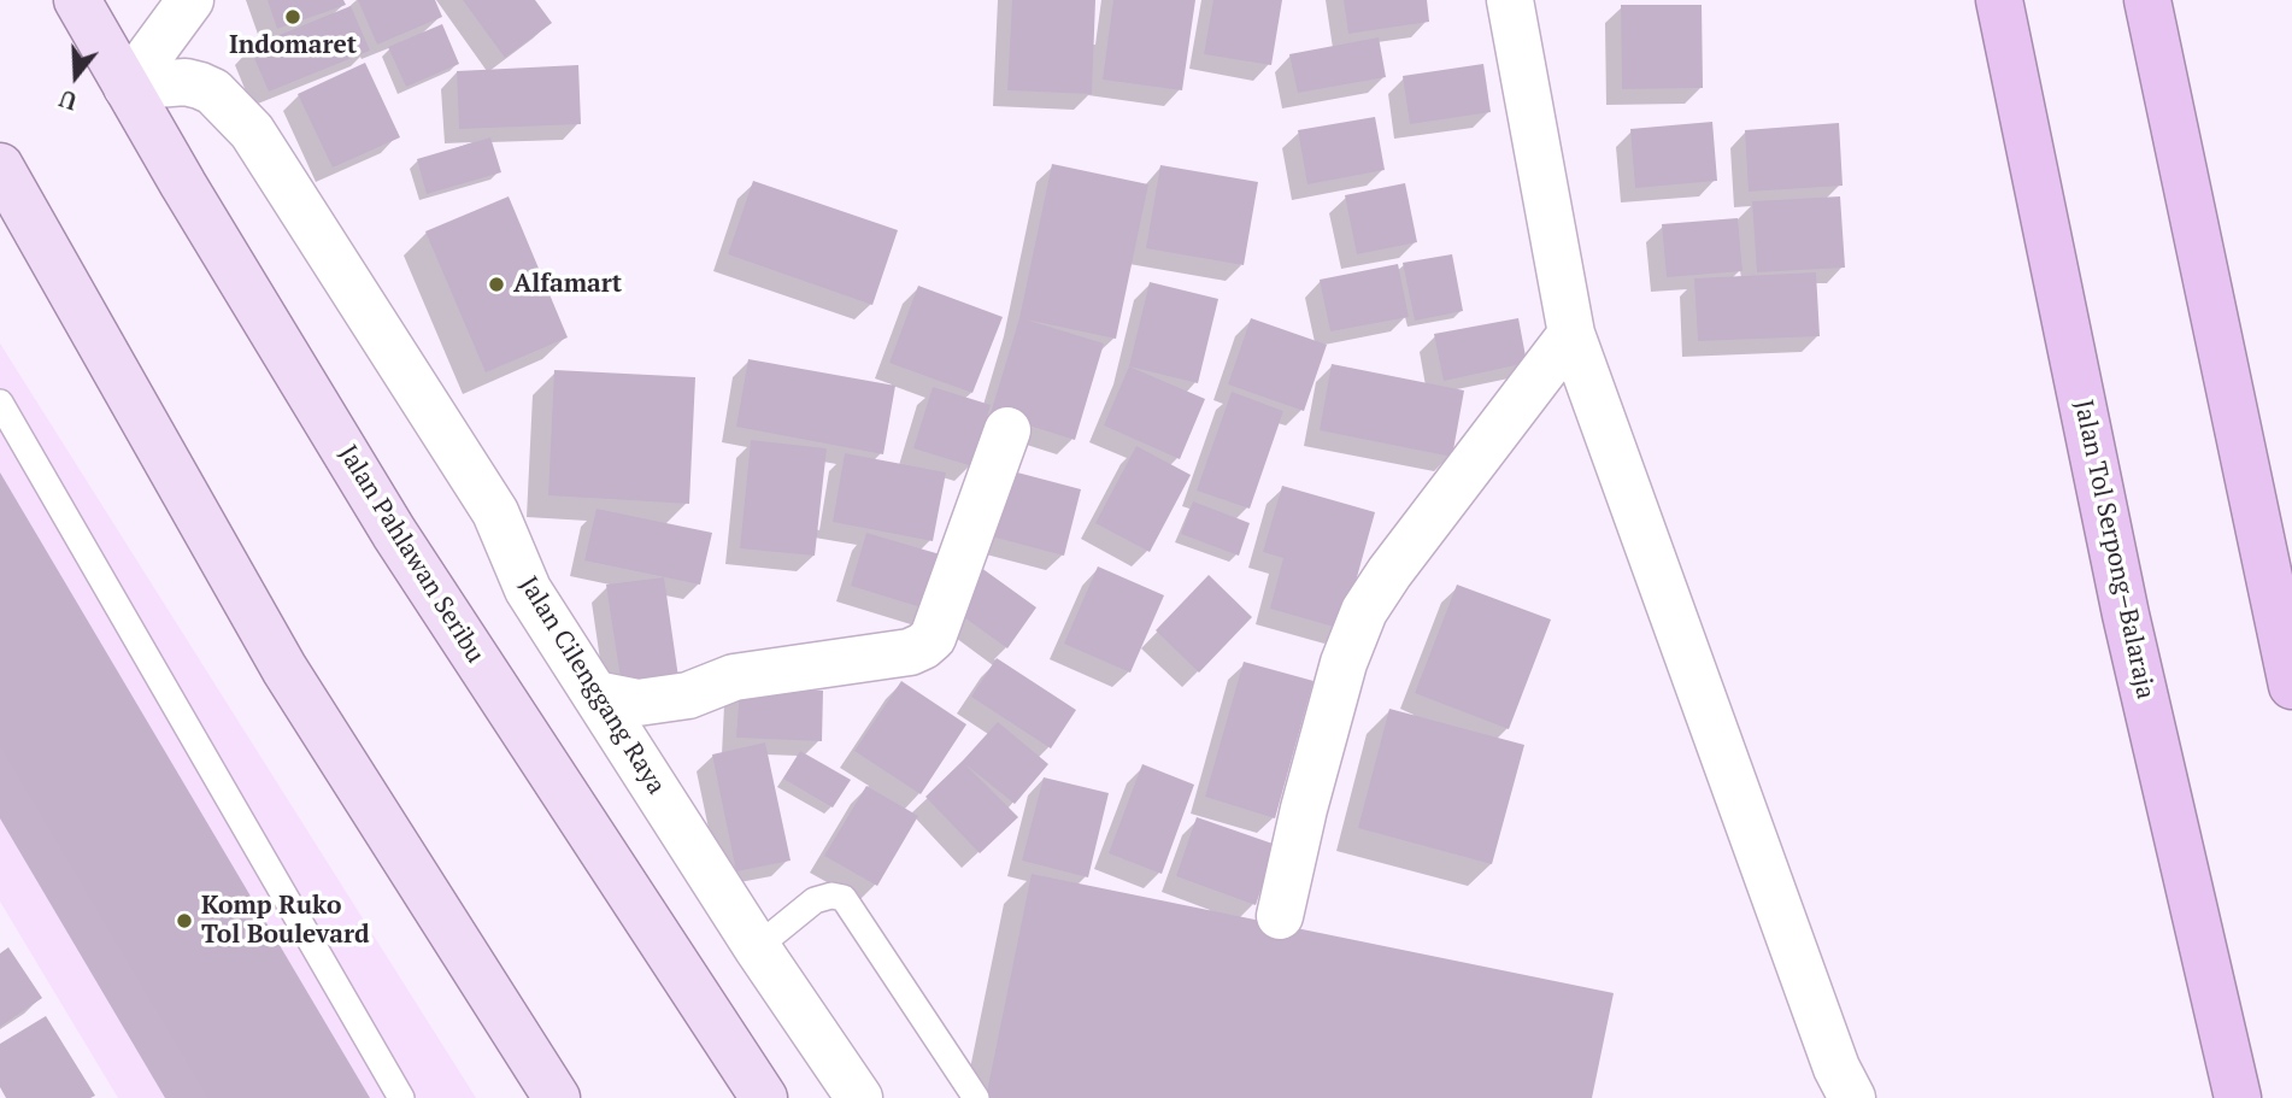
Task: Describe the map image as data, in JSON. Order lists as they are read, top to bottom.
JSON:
{
  "streets": {
    "highway": ["Jalan Tol Serpong–Balaraja"],
    "main road": ["Jalan Pahlawan Seribu"],
    "street": ["Jalan Cilenggang Raya"]
  },
  "crossings": [
    ["Jalan Pahlawan Seribu", "Jalan Cilenggang Raya"]
  ],
  "places": ["Indomaret", "Alfamart", "Komp Ruko Tol Boulevard"],
  "north": "bottom"
}
